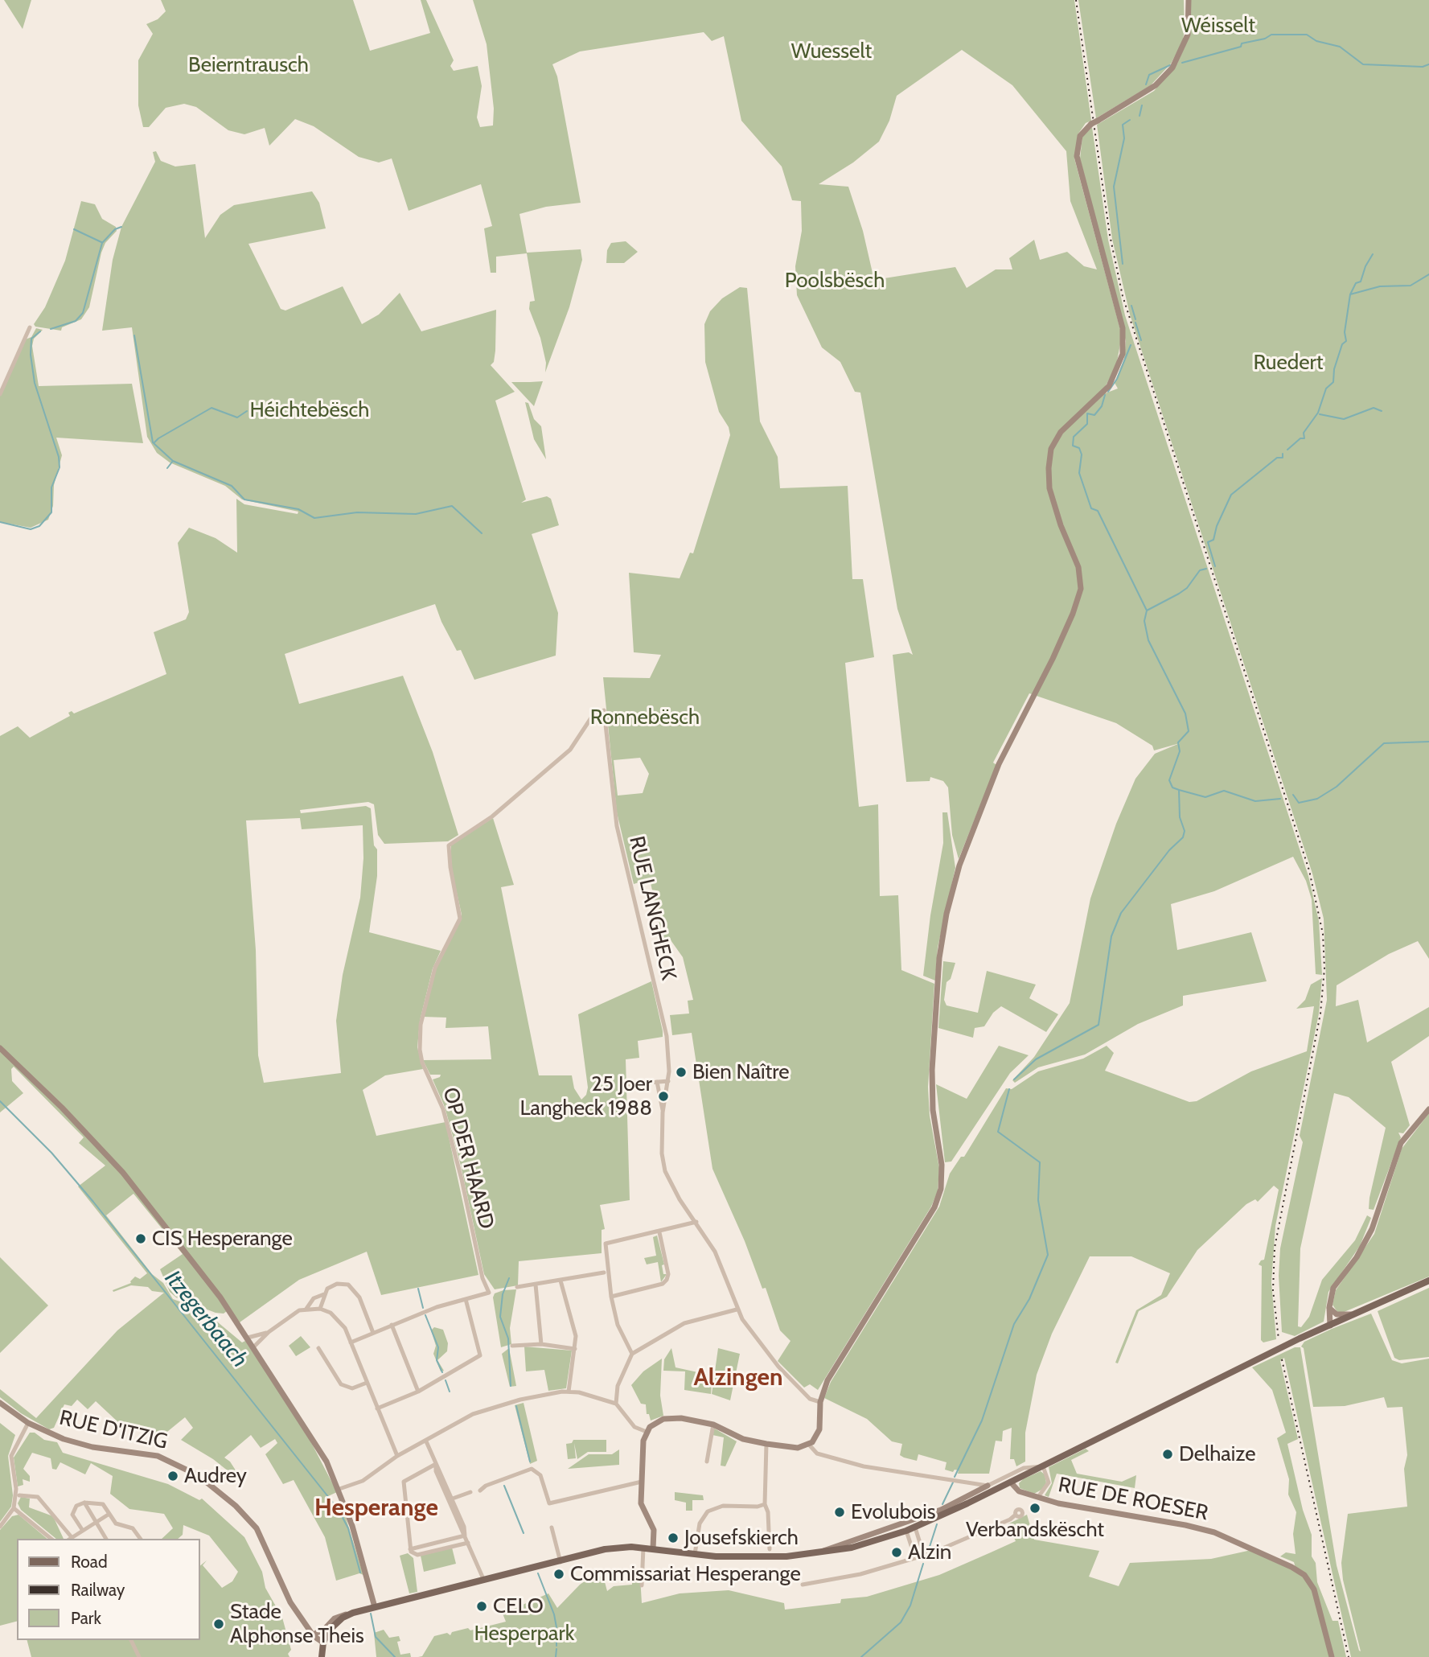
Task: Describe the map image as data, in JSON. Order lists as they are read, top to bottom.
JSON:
{
  "streets": {
    "main road": ["RUE D'ITZIG", "RUE DE ROESER"],
    "street": ["RUE LANGHECK", "OP DER HAARD"]
  },
  "crossings": [
    ["RUE LANGHECK", "OP DER HAARD"]
  ],
  "districts": ["Alzingen", "Hesperange"],
  "water": ["Itzegerbaach"],
  "parks": [
    "Wéisselt",
    "Wuesselt",
    "Beierntrausch",
    "Poolsbësch",
    "Ruedert",
    "Héichtebësch",
    "Ronnebësch",
    "Hesperpark"
  ],
  "places": [
    "Bien Naître",
    "25 Joer Langheck 1988",
    "CIS Hesperange",
    "Delhaize",
    "Audrey",
    "Verbandskëscht",
    "Evolubois",
    "Jousefskierch",
    "Alzin",
    "Commissariat Hesperange",
    "CELO",
    "Stade Alphonse Theis"
  ],
  "legend": ["Road", "Railway", "Park"]
}
